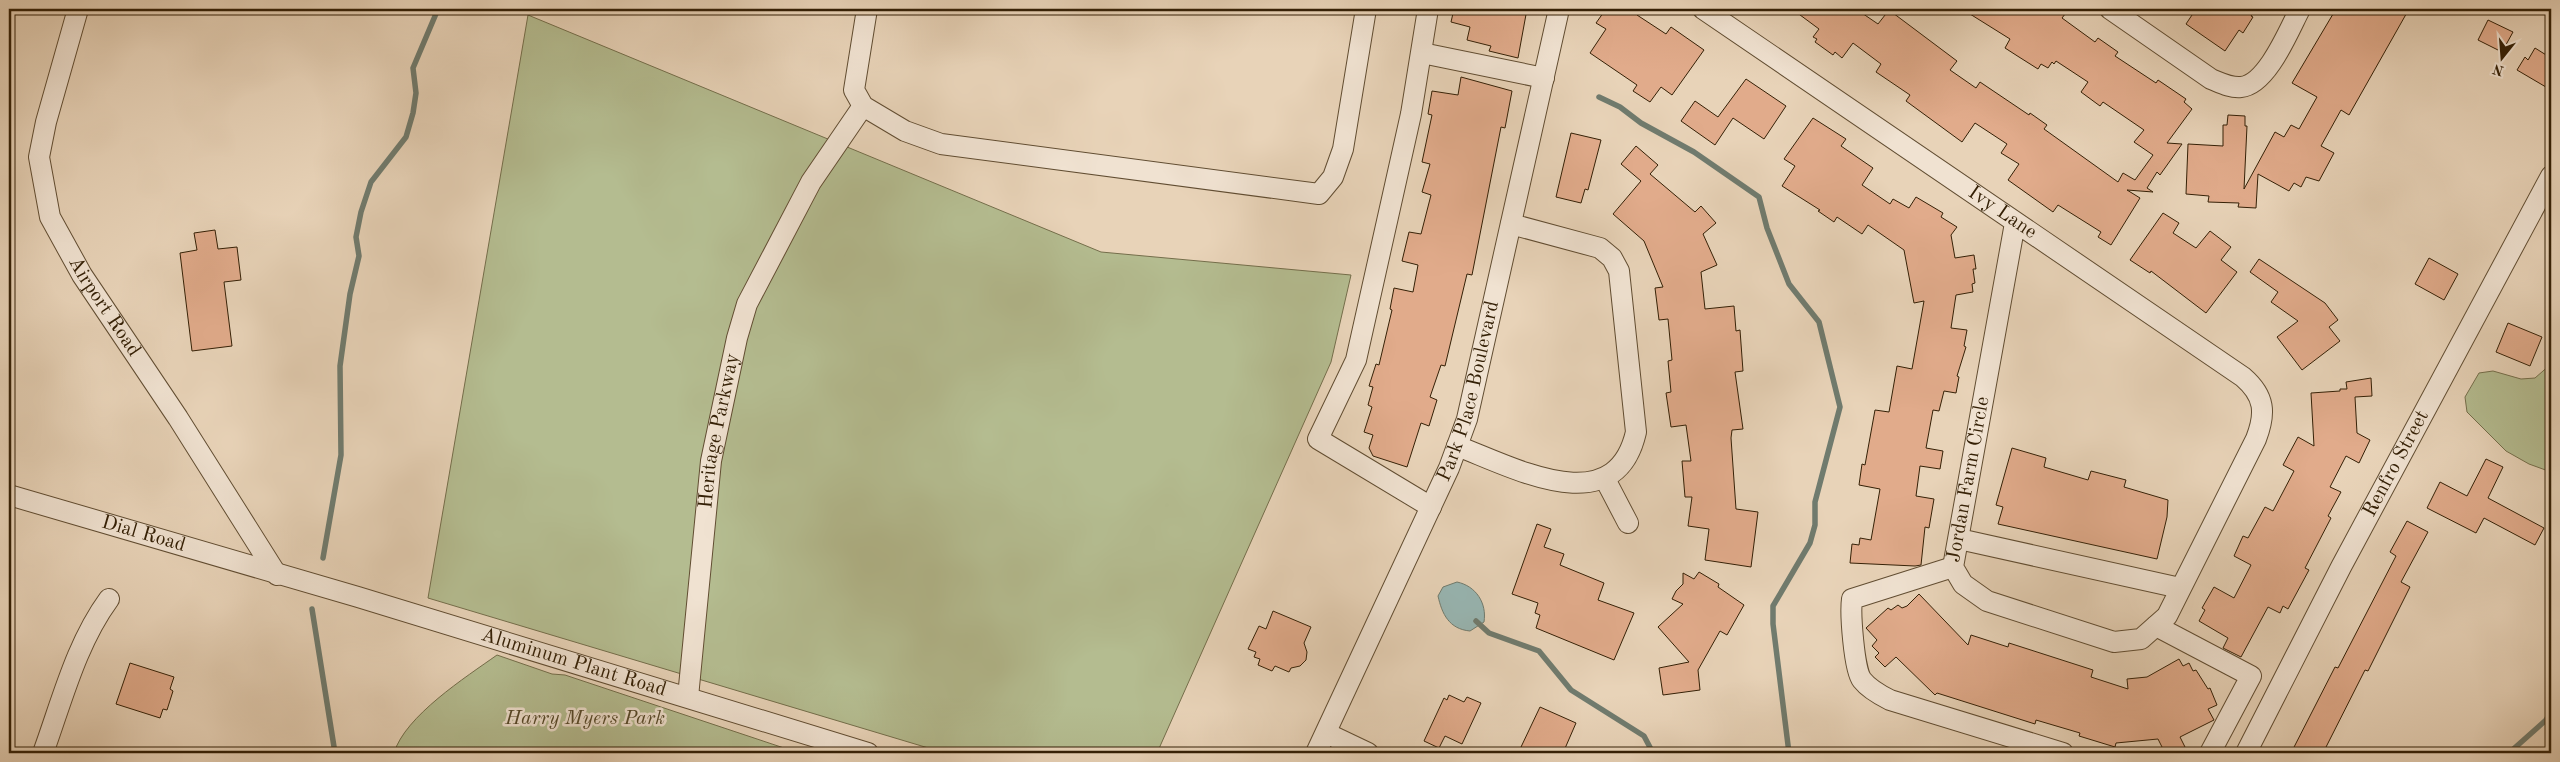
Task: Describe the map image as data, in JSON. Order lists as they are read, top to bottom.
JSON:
{
  "streets": {
    "street": [
      "Ivy Lane",
      "Airport Road",
      "Park Place Boulevard",
      "Heritage Parkway",
      "Renfro Street",
      "Jordan Farm Circle",
      "Dial Road",
      "Aluminum Plant Road"
    ]
  },
  "crossings": [
    ["Ivy Lane", "Jordan Farm Circle"],
    ["Airport Road", "Dial Road"],
    ["Airport Road", "Aluminum Plant Road"],
    ["Heritage Parkway", "Aluminum Plant Road"],
    ["Dial Road", "Aluminum Plant Road"]
  ],
  "parks": ["Harry Myers Park"],
  "north": "bottom"
}
